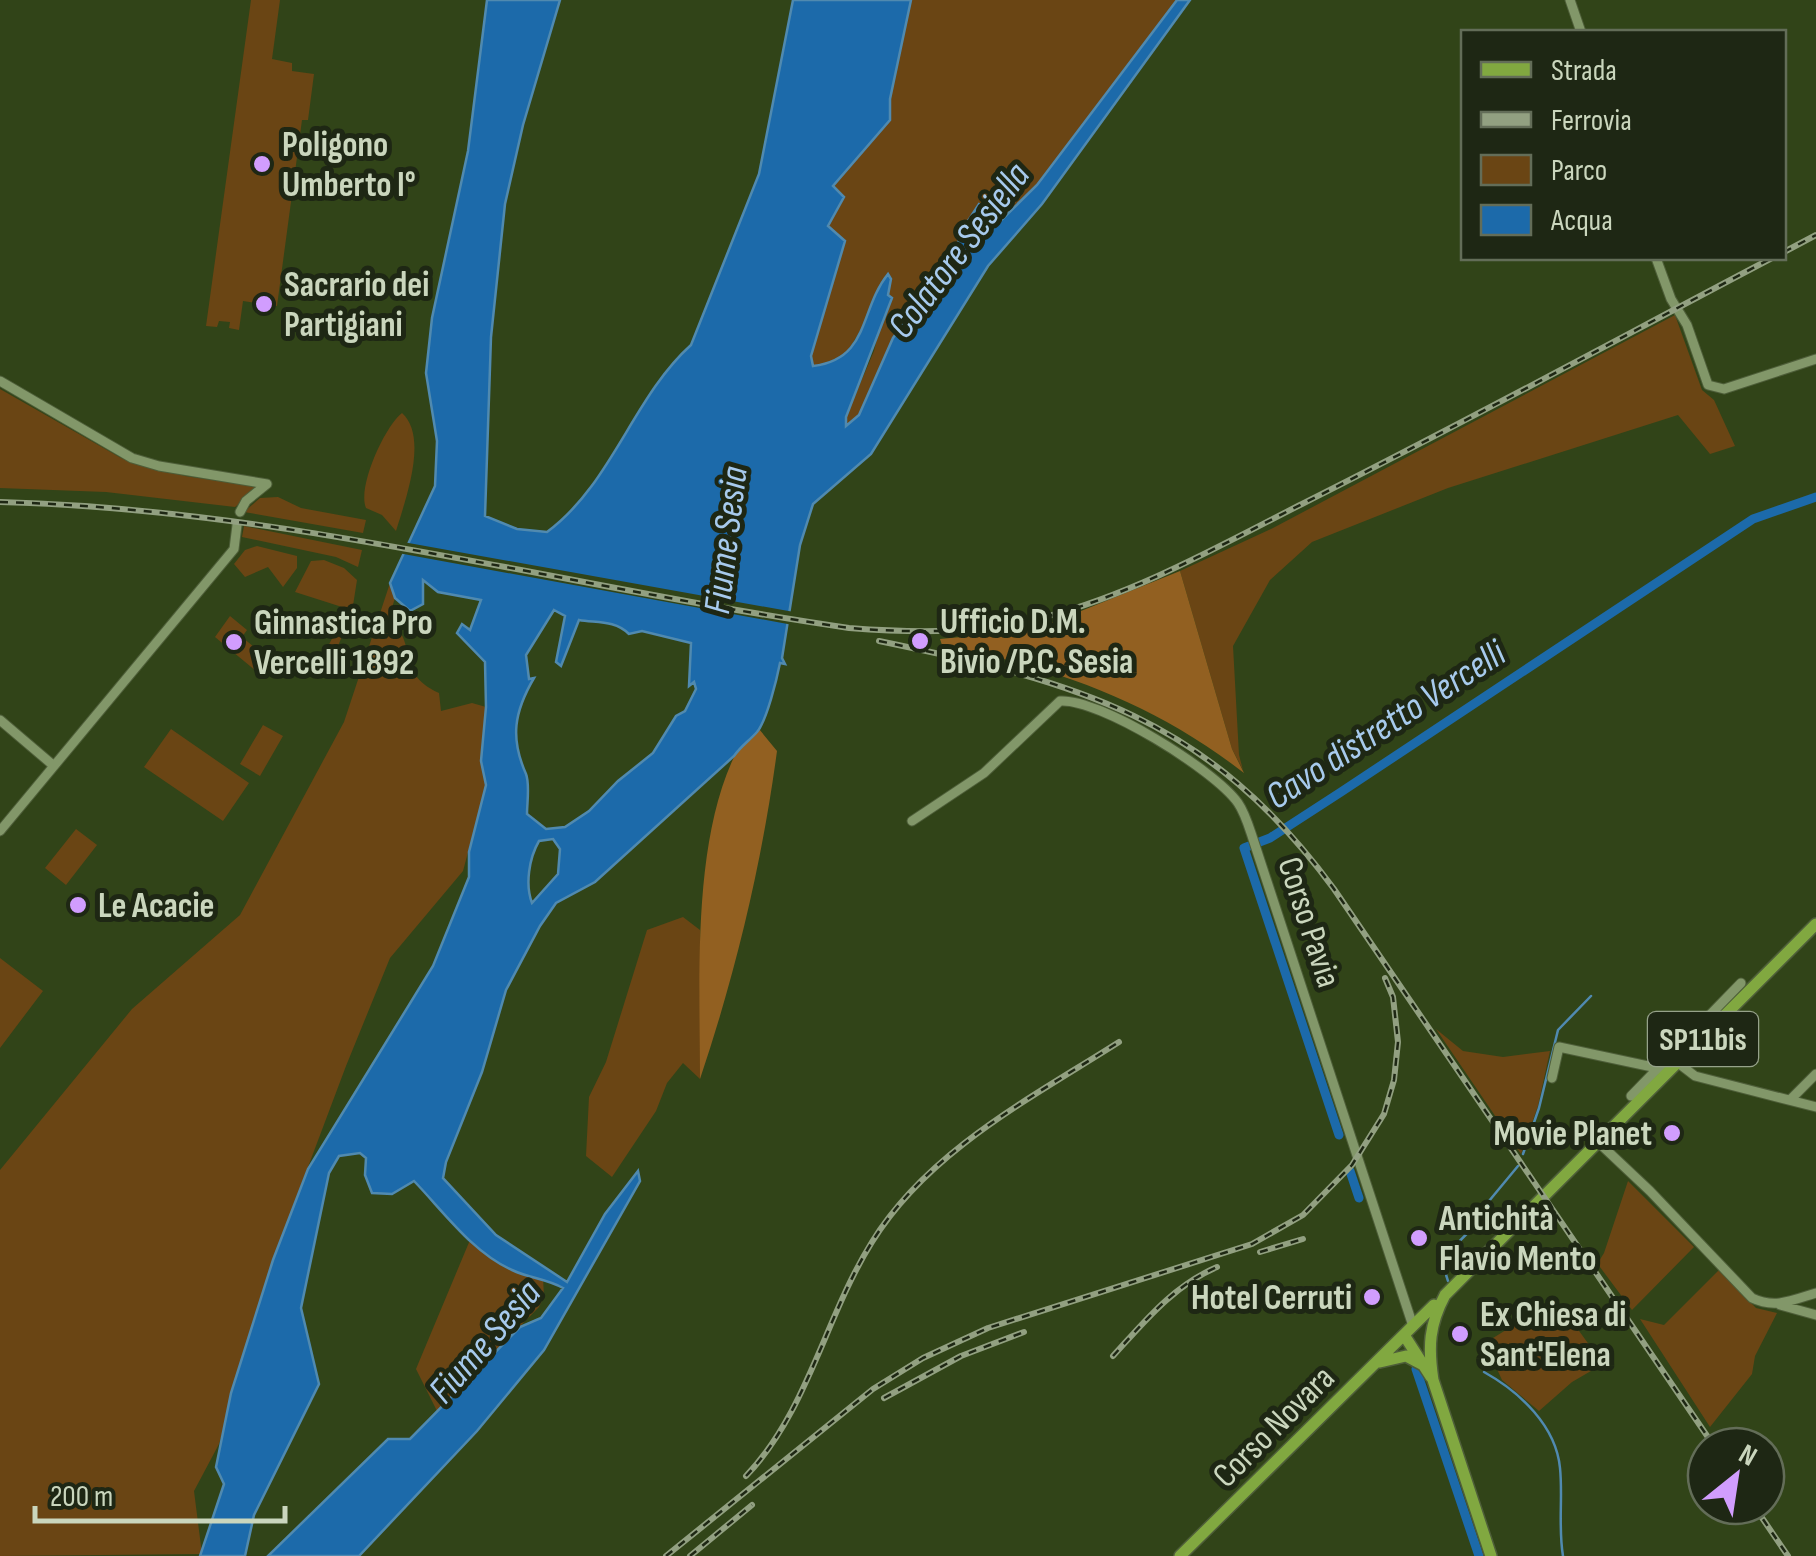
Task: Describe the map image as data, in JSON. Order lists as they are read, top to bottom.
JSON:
{
  "streets": {
    "main road": ["SP11bis", "Corso Novara"],
    "street": ["Corso Pavia"]
  },
  "crossings": [
    ["Corso Pavia", "Corso Novara"],
    ["SP11bis", "Corso Novara"]
  ],
  "water": ["Colatore Sesiella", "Fiume Sesia", "Cavo distretto Vercelli"],
  "places": [
    "Poligono Umberto I°",
    "Sacrario dei Partigiani",
    "Ufficio D.M. Bivio /P.C. Sesia",
    "Ginnastica Pro Vercelli 1892",
    "Le Acacie",
    "Movie Planet",
    "Antichità Flavio Mento",
    "Hotel Cerruti",
    "Ex Chiesa di Sant'Elena"
  ],
  "legend": [
    "Strada",
    "Ferrovia",
    "Parco",
    "Acqua"
  ],
  "scale_bar": "200 m",
  "north": "top right"
}
